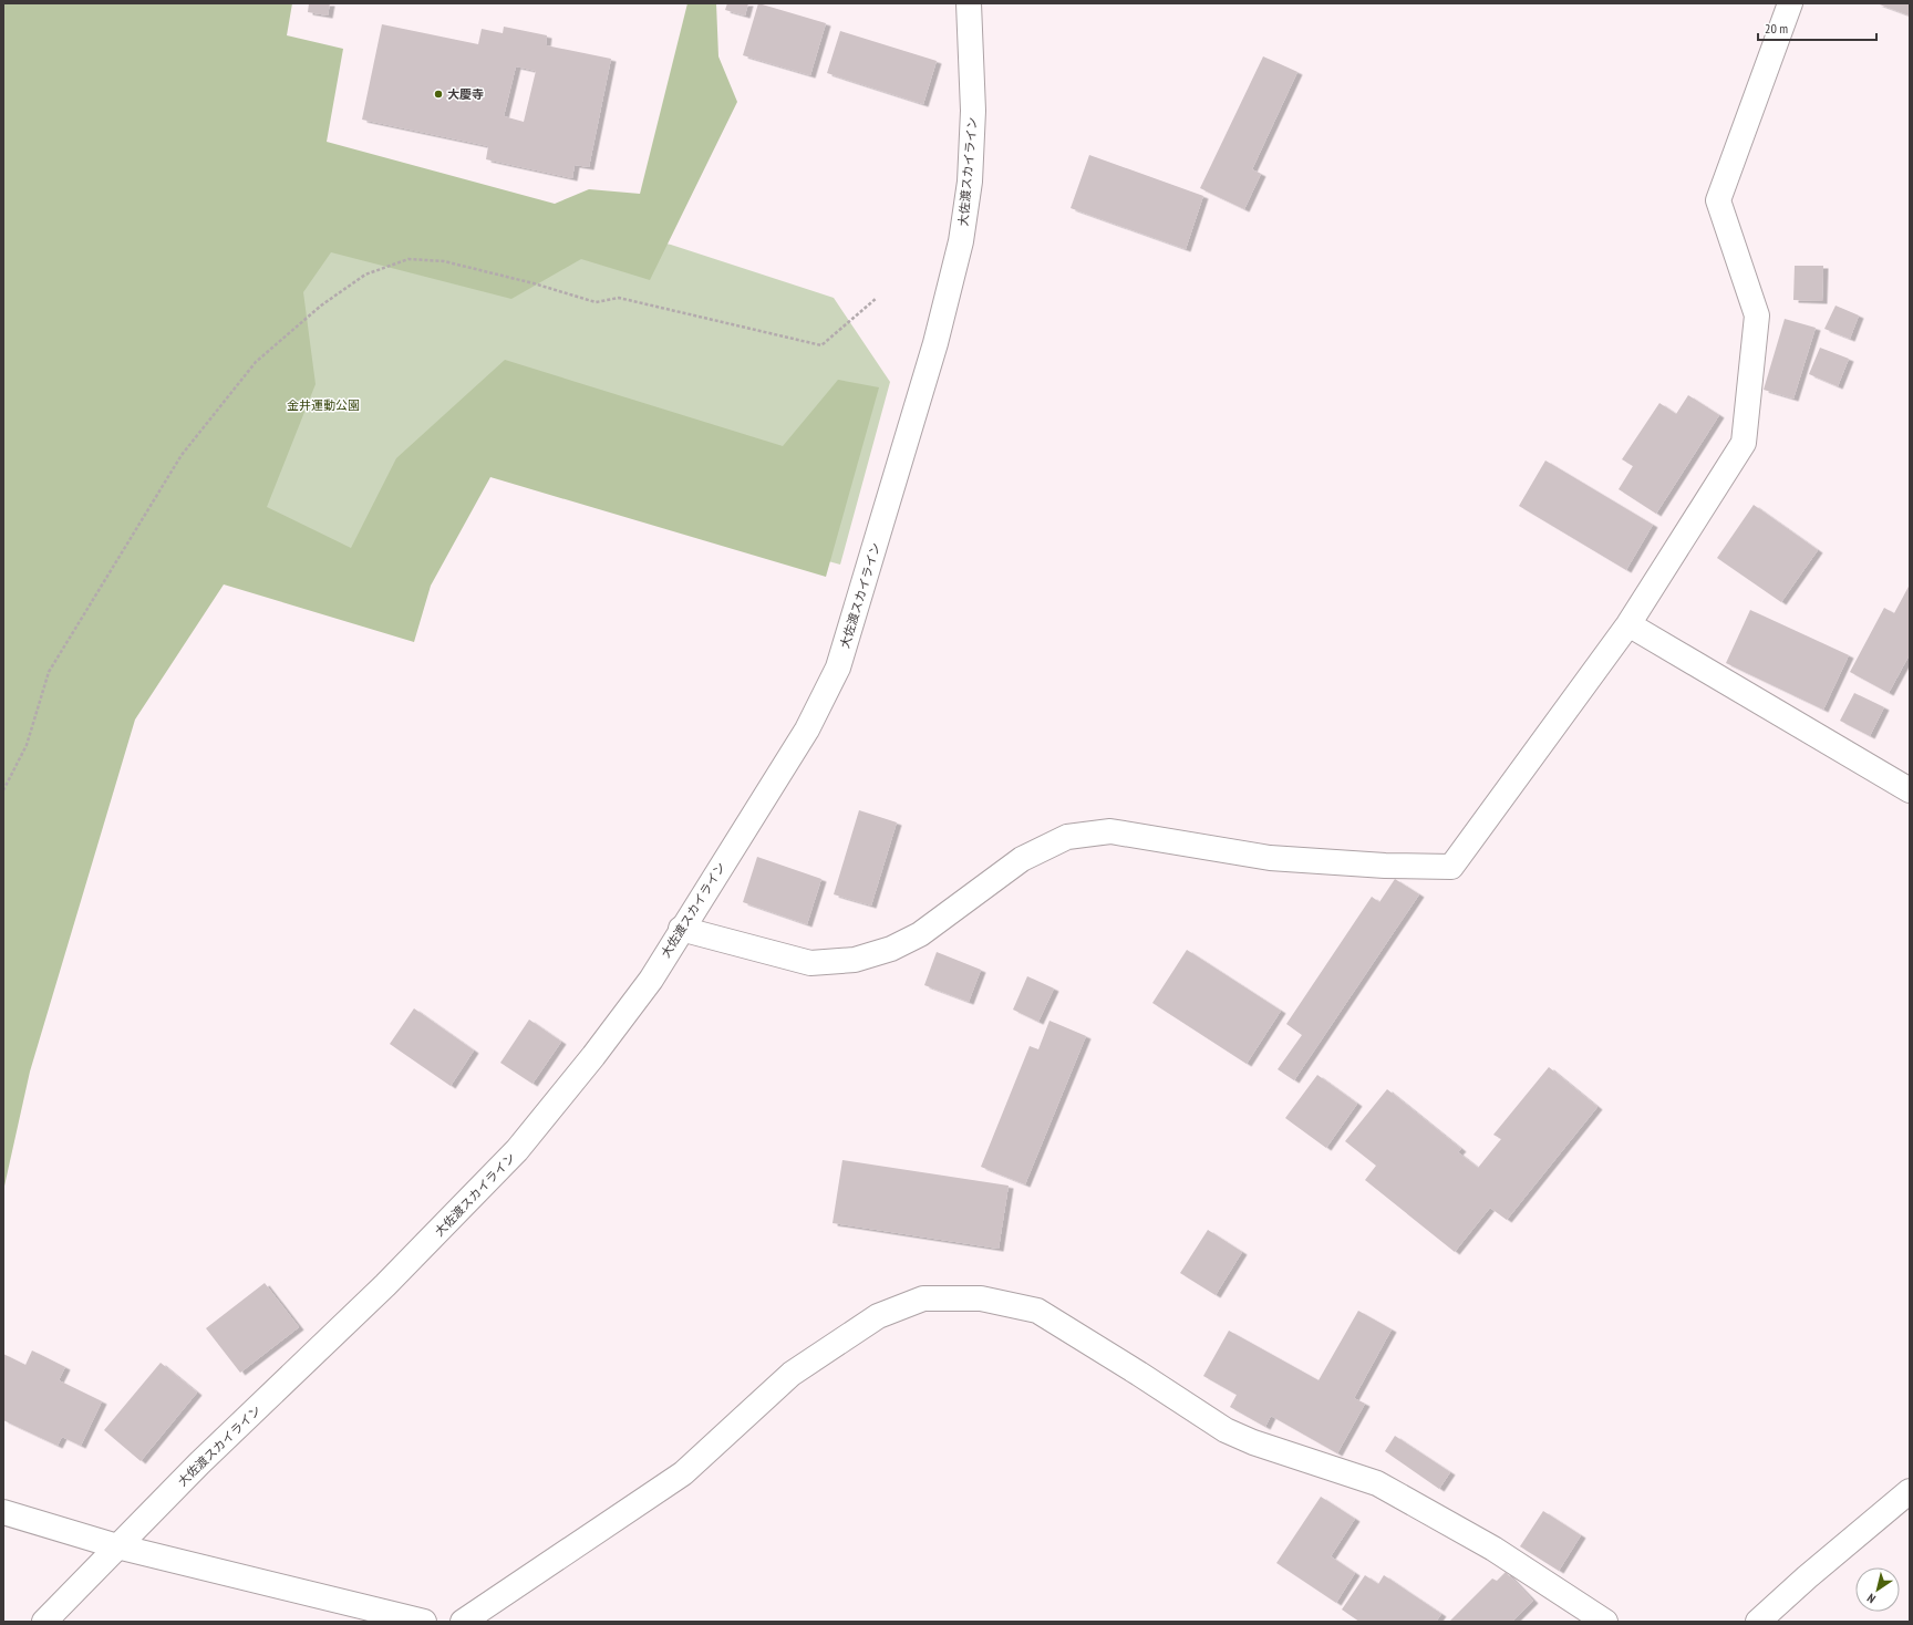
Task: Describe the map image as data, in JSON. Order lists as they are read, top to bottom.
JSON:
{
  "streets": {
    "street": ["大佐渡スカイライン"]
  },
  "parks": ["金井運動公園"],
  "places": ["大慶寺"],
  "scale_bar": "20 m",
  "north": "bottom left"
}
